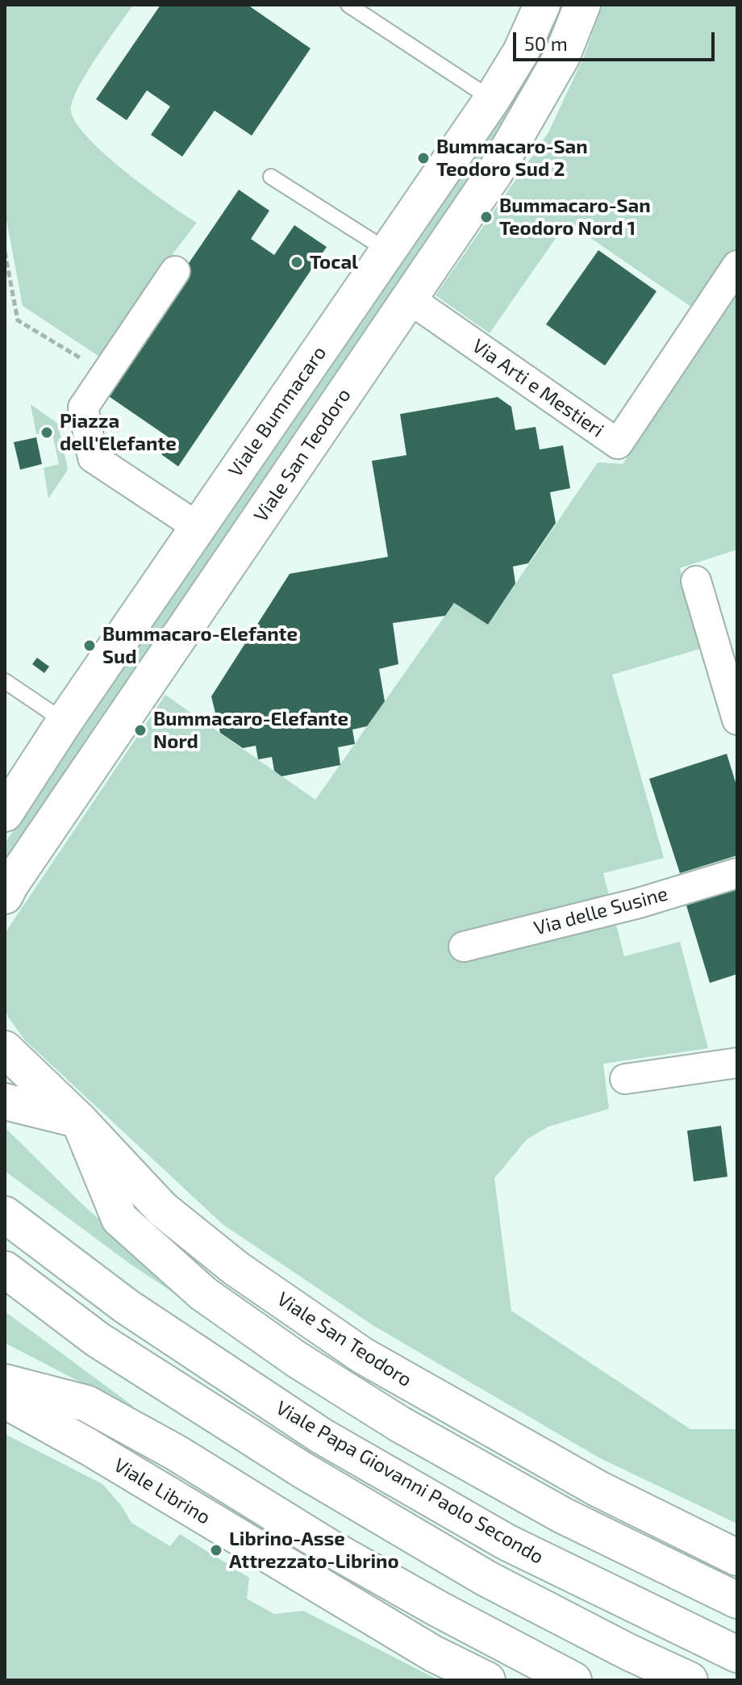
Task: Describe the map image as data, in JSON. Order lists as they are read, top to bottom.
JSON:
{
  "streets": {
    "main road": [
      "Viale Bummacaro",
      "Viale San Teodoro",
      "Viale Papa Giovanni Paolo Secondo",
      "Viale Librino"
    ],
    "street": ["Via Arti e Mestieri", "Via delle Susine"]
  },
  "crossings": [
    ["Via Arti e Mestieri", "Viale San Teodoro"]
  ],
  "places": [
    "Bummacaro-San Teodoro Sud 2",
    "Bummacaro-San Teodoro Nord 1",
    "Tocal",
    "Piazza dell'Elefante",
    "Bummacaro-Elefante Sud",
    "Bummacaro-Elefante Nord",
    "Librino-Asse Attrezzato-Librino"
  ],
  "scale_bar": "50 m"
}
